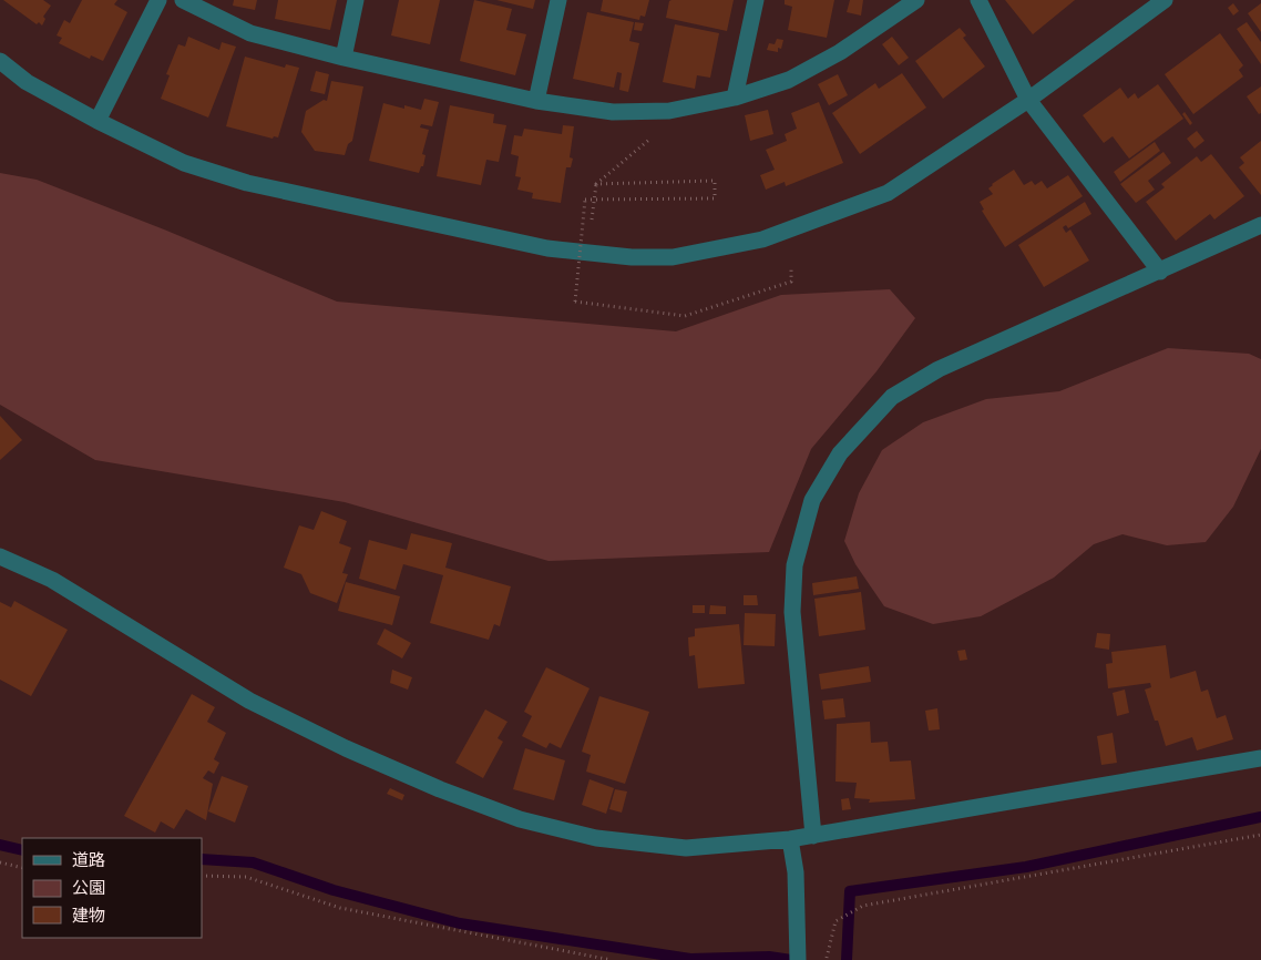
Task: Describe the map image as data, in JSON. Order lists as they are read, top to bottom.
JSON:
{
  "legend": ["道路", "公園", "建物"]
}
